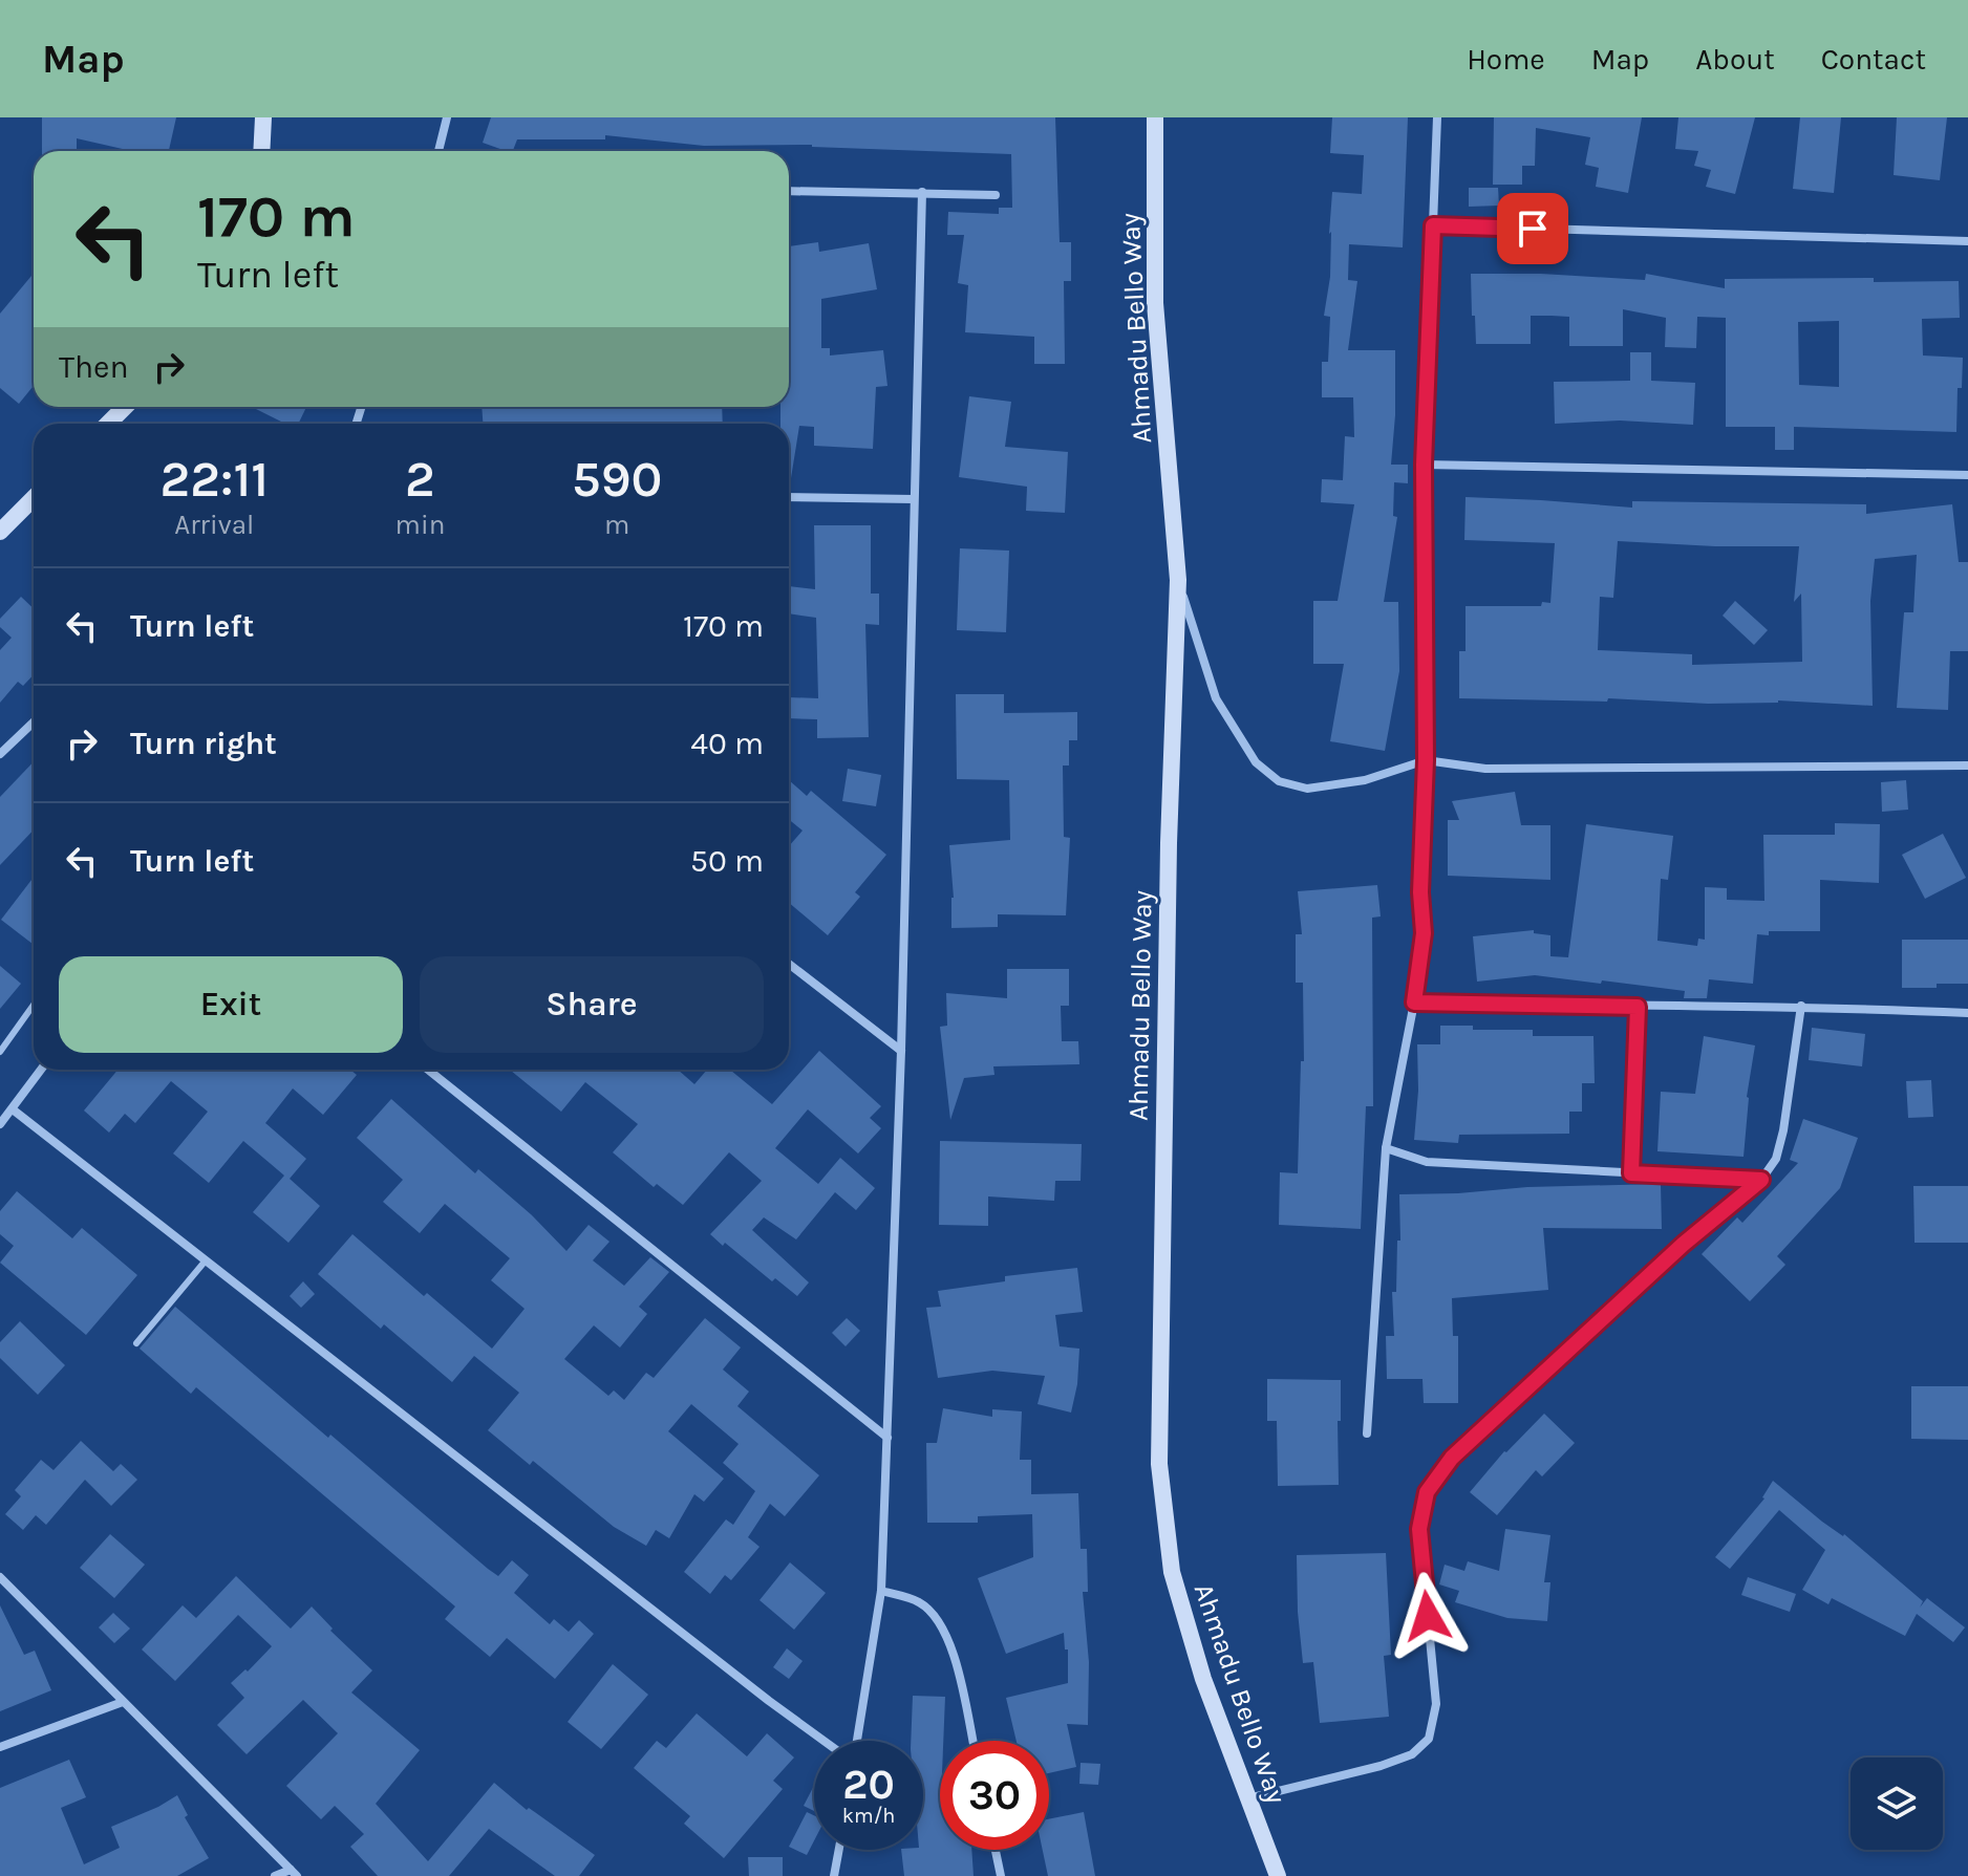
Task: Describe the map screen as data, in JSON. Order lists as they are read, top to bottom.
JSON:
{
  "streets": {
    "street": ["Ahmadu Bello Way"]
  },
  "page": {
    "header": "Map",
    "nav": [
      "Home",
      "Map",
      "About",
      "Contact"
    ],
    "turn": ["170 m", "Turn left"],
    "then": "Then",
    "eta": [
      "22:11",
      "Arrival",
      "2",
      "min",
      "590",
      "m"
    ],
    "list": [
      {
        "name": "Turn left",
        "value": "170 m"
      },
      {
        "name": "Turn right",
        "value": "40 m"
      },
      {
        "name": "Turn left",
        "value": "50 m"
      }
    ],
    "buttons": ["Exit", "Share"],
    "speed": "20 km/h",
    "limit": "30"
  }
}
